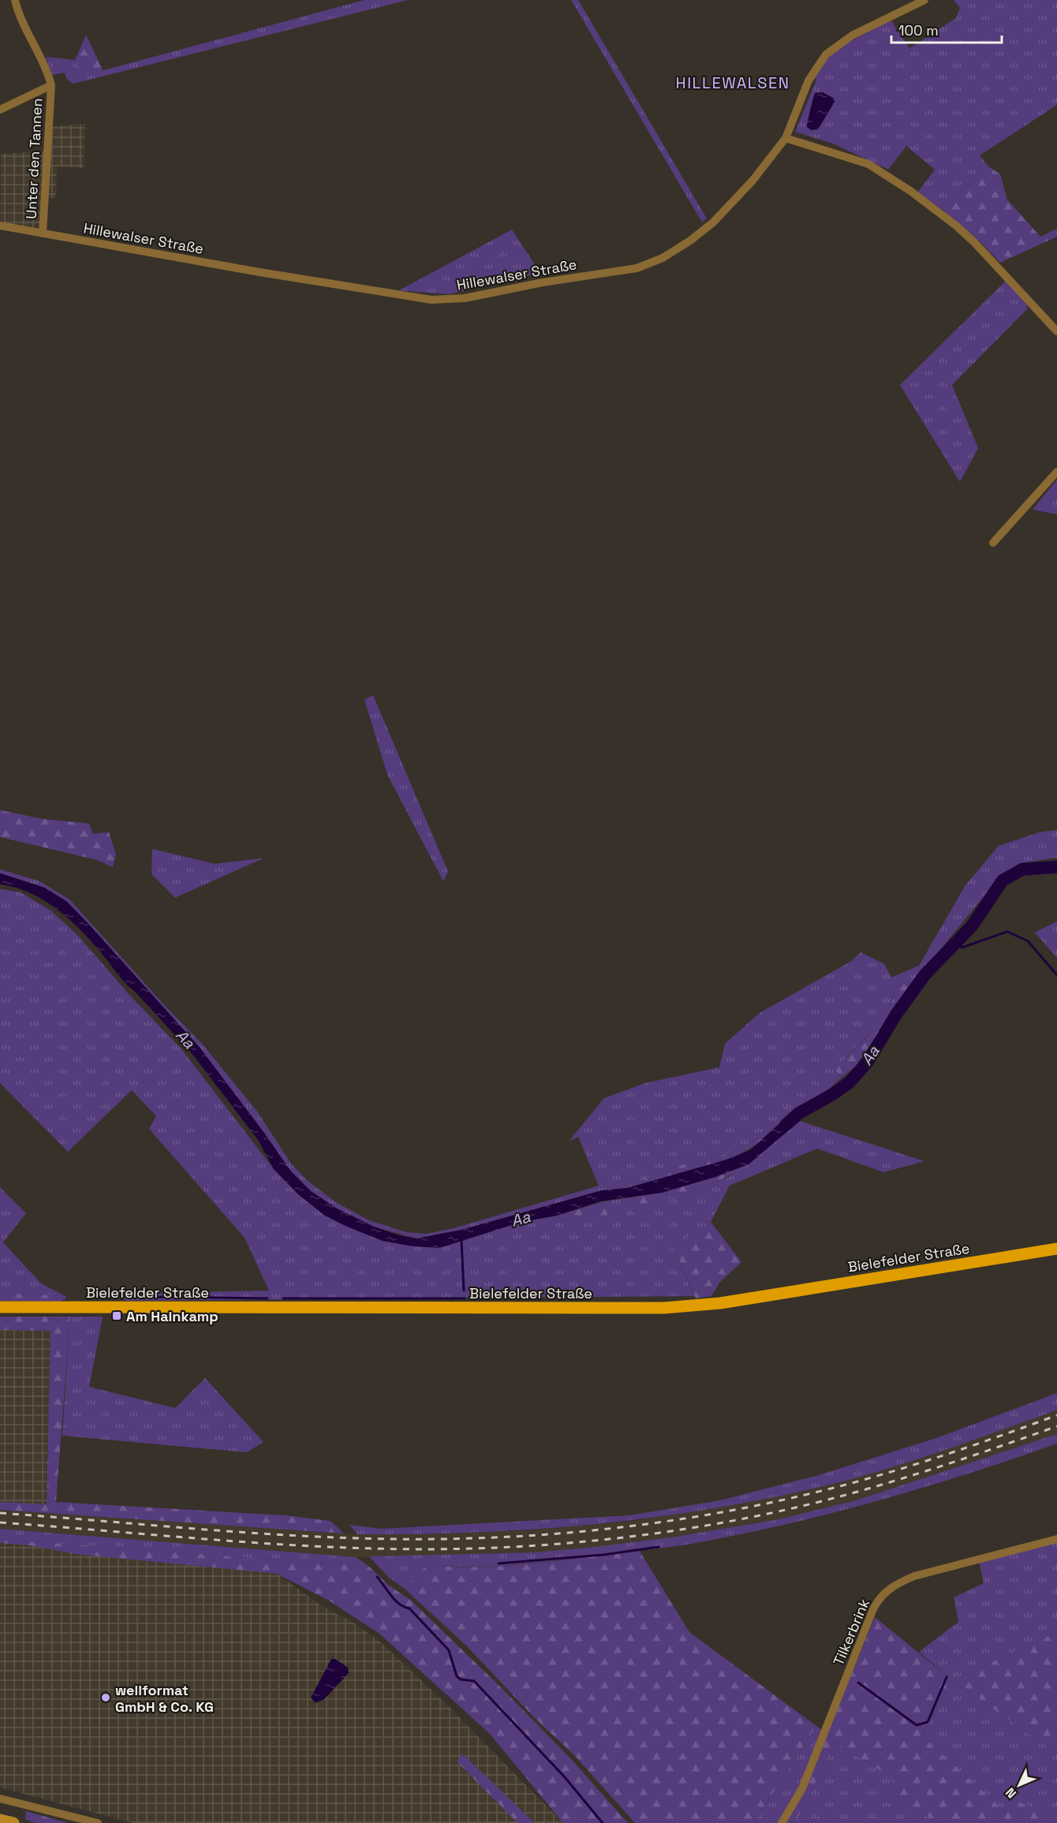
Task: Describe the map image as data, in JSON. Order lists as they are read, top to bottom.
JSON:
{
  "streets": {
    "main road": ["Bielefelder Straße"],
    "street": ["Unter den Tannen", "Hillewalser Straße", "Tilkerbrink"]
  },
  "crossings": [
    ["Unter den Tannen", "Hillewalser Straße"]
  ],
  "districts": ["HILLEWALSEN"],
  "water": ["Aa"],
  "places": {
    "transit": ["Am Hainkamp"],
    "other": ["wellformat GmbH & Co. KG"]
  },
  "scale_bar": "100 m",
  "north": "bottom left"
}
